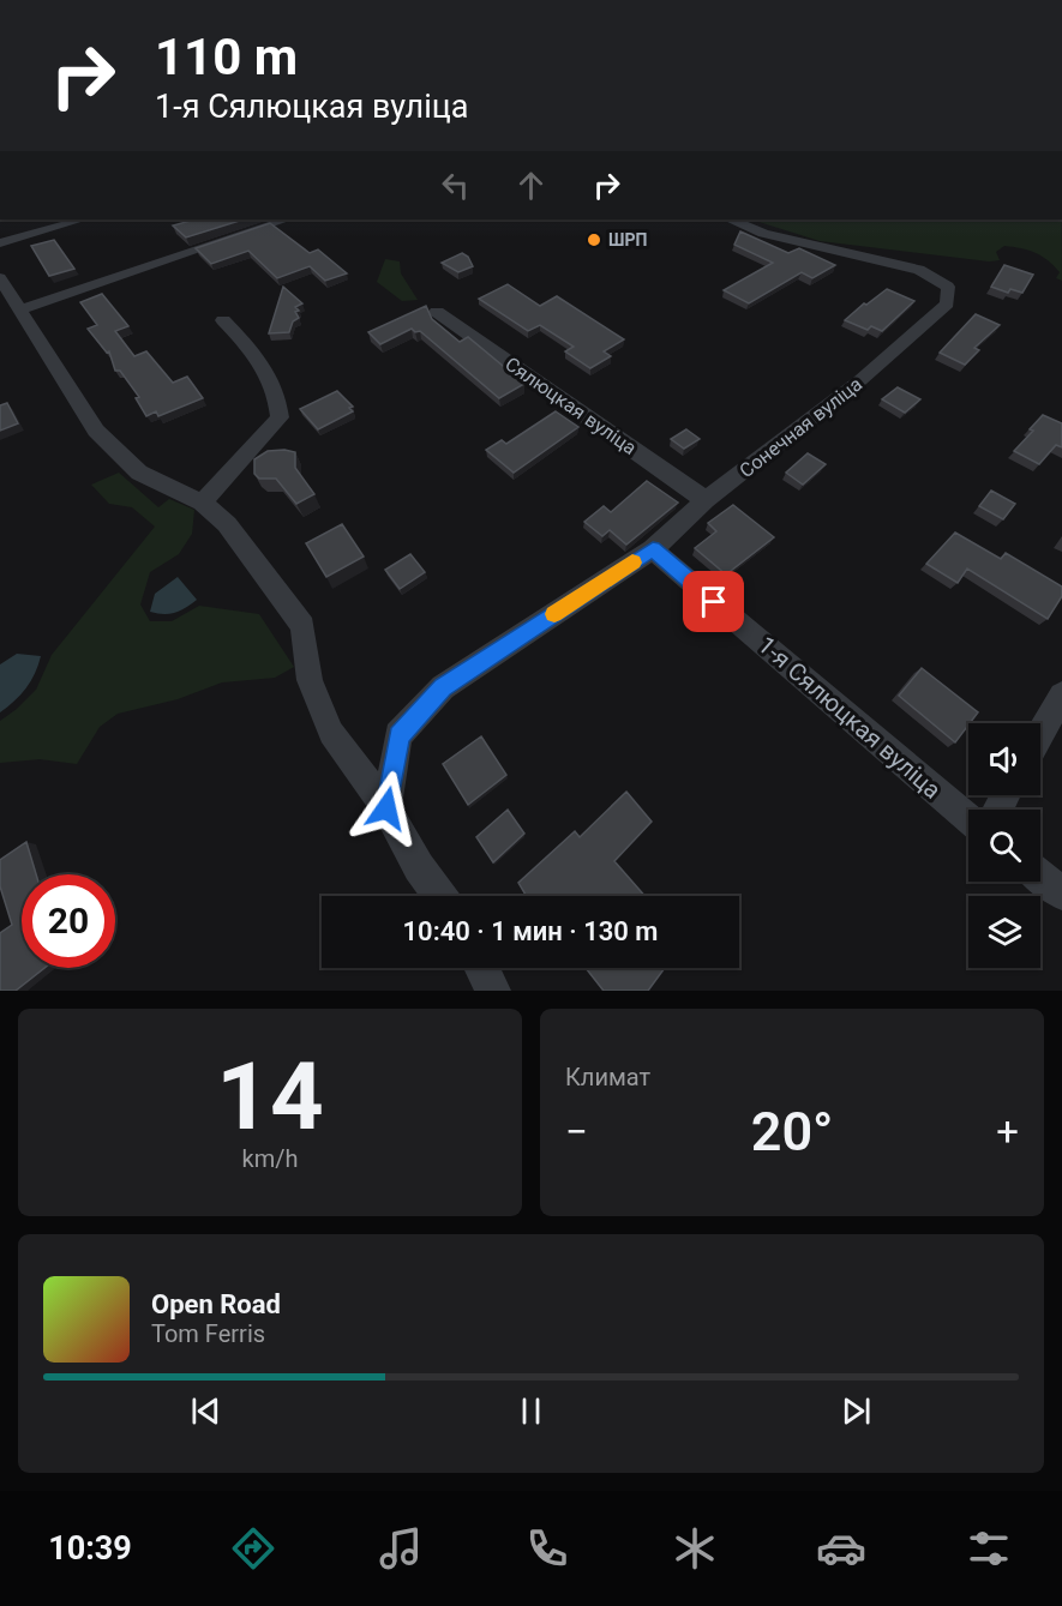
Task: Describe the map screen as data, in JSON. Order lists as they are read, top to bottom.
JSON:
{
  "streets": {
    "street": ["Сялюцкая вуліца", "Сонечная вуліца", "1-я Сялюцкая вуліца"]
  },
  "crossings": [
    ["Сялюцкая вуліца", "Сонечная вуліца"],
    ["Сонечная вуліца", "1-я Сялюцкая вуліца"]
  ],
  "places": ["ШРП"],
  "page": {
    "turn": ["110 m", "1-я Сялюцкая вуліца"],
    "limit": "20",
    "trip": "10:40 · 1 мин · 130 m",
    "tile": [
      ["14", "km/h"],
      "Климат"
    ],
    "heat": ["−", "20°", "+"],
    "song": ["Open Road", "Tom Ferris"],
    "tabs": "10:39"
  }
}
